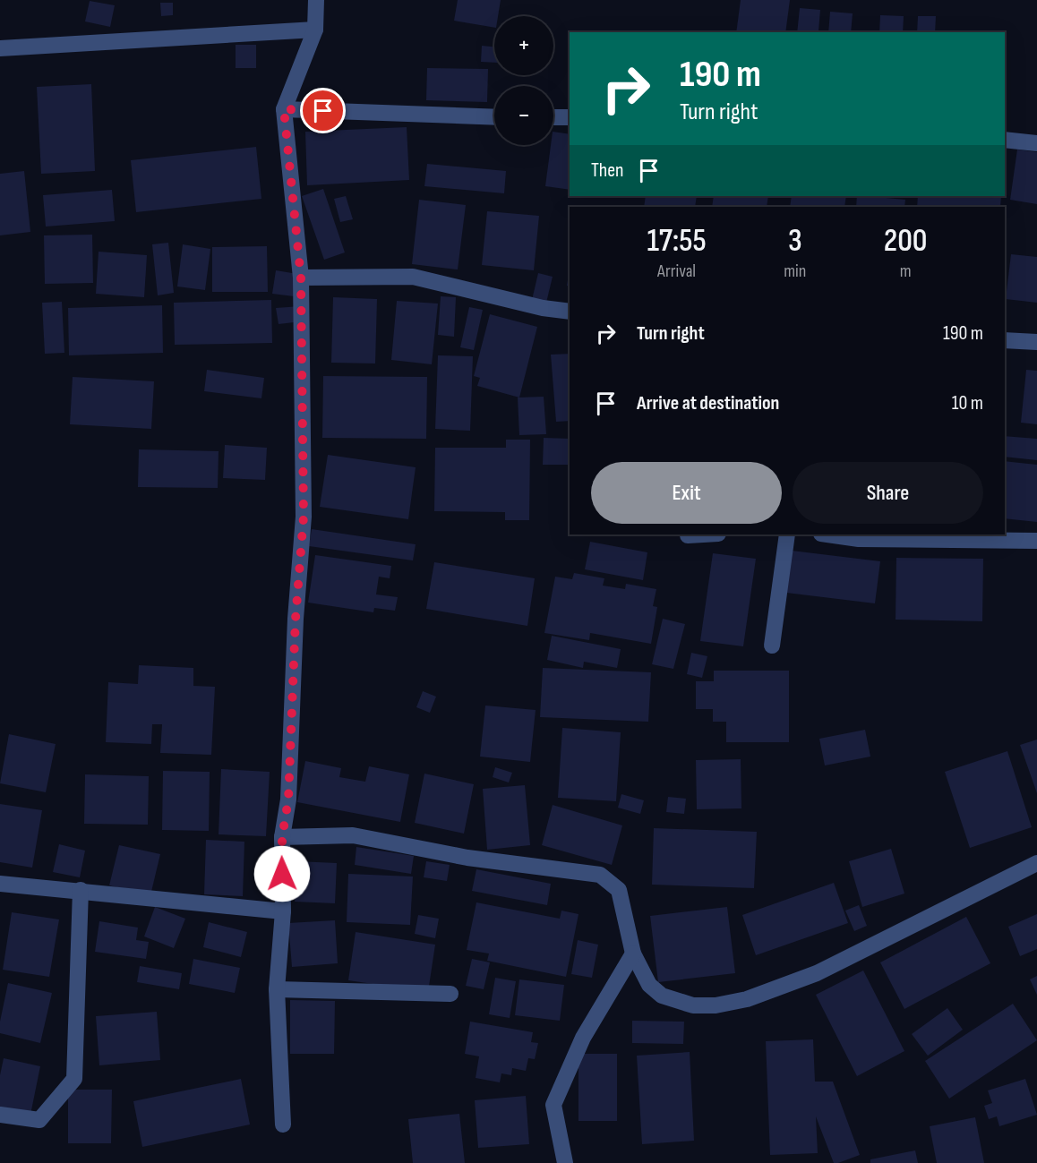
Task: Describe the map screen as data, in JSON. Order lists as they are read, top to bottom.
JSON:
{
  "page": {
    "map_buttons": ["+", "−"],
    "turn": ["190 m", "Turn right"],
    "then": "Then",
    "eta": [
      "17:55",
      "Arrival",
      "3",
      "min",
      "200",
      "m"
    ],
    "list": [
      {
        "name": "Turn right",
        "value": "190 m"
      },
      {
        "name": "Arrive at destination",
        "value": "10 m"
      }
    ],
    "buttons": ["Exit", "Share"]
  }
}
